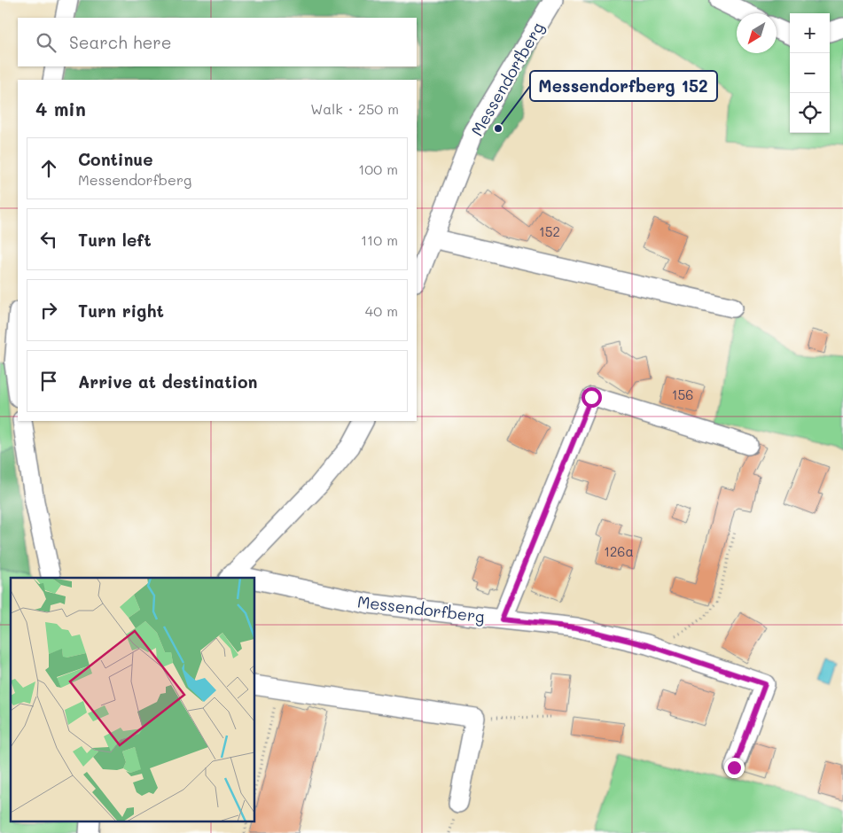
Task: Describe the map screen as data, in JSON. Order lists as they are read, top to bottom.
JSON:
{
  "streets": {
    "street": ["Messendorfberg"]
  },
  "places": ["Messendorfberg 152"],
  "house_numbers": ["152", "156", "126a"],
  "north": "bottom left",
  "page": {
    "map_buttons": ["+", "−"],
    "search": "Search here",
    "heading": ["4 min", "Walk · 250 m"],
    "list": [
      ["Continue", "Messendorfberg", "100 m"],
      ["Turn left", "110 m"],
      ["Turn right", "40 m"],
      "Arrive at destination"
    ]
  }
}
